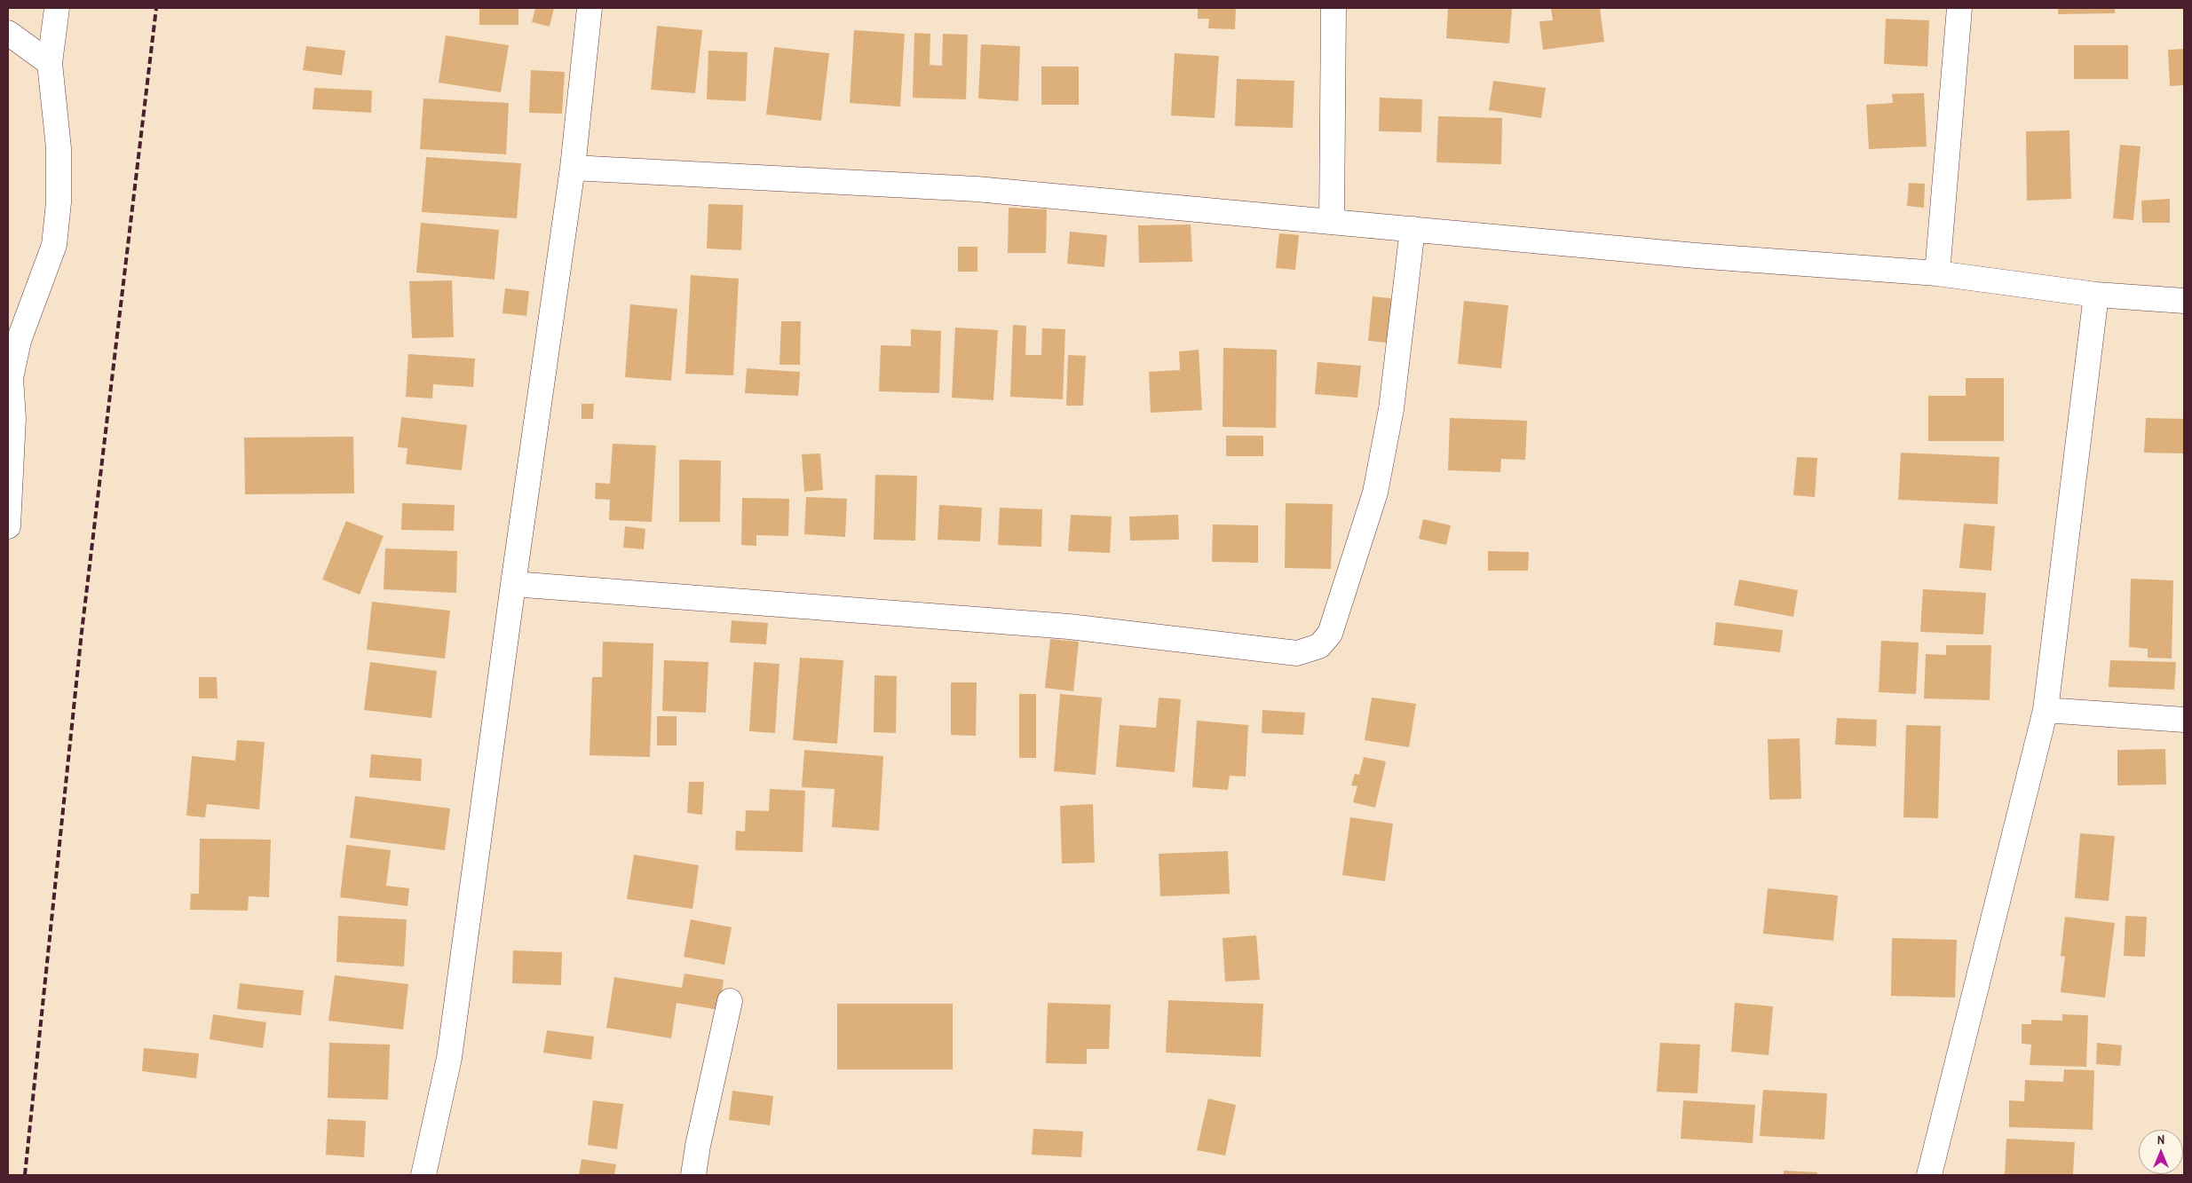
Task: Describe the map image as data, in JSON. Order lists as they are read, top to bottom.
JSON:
{
  "north": "top"
}
